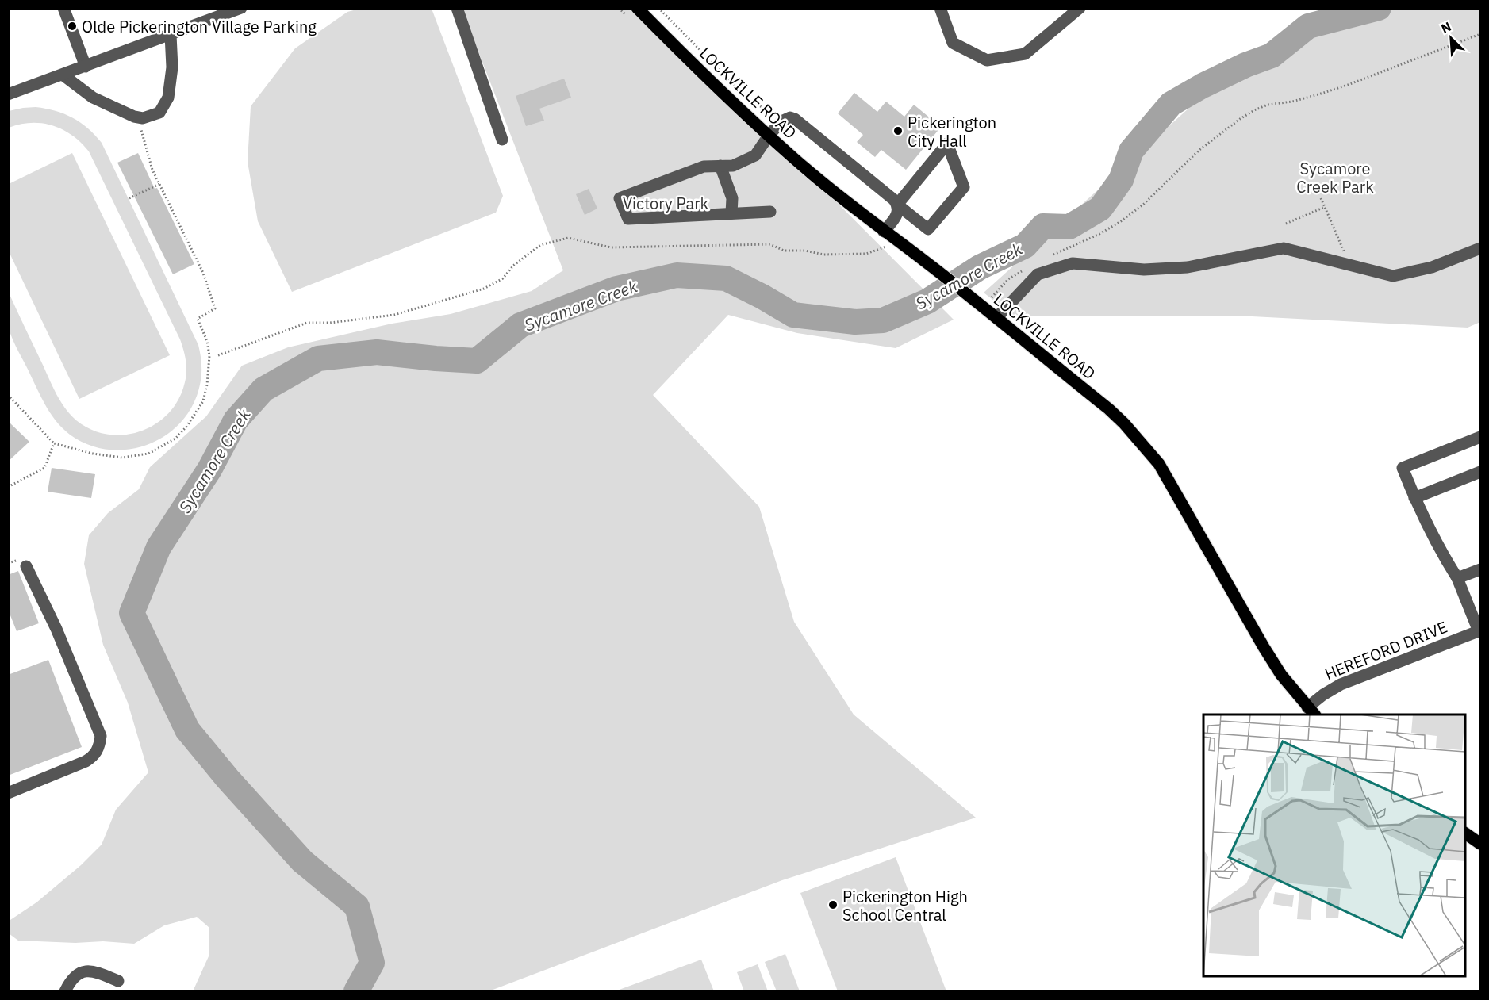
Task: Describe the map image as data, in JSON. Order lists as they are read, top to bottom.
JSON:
{
  "streets": {
    "main road": ["LOCKVILLE ROAD"],
    "street": ["HEREFORD DRIVE"]
  },
  "crossings": [
    ["LOCKVILLE ROAD", "HEREFORD DRIVE"]
  ],
  "water": ["Sycamore Creek"],
  "parks": ["Sycamore Creek Park", "Victory Park"],
  "places": ["Olde Pickerington Village Parking", "Pickerington City Hall", "Pickerington High School Central"],
  "north": "top left"
}
